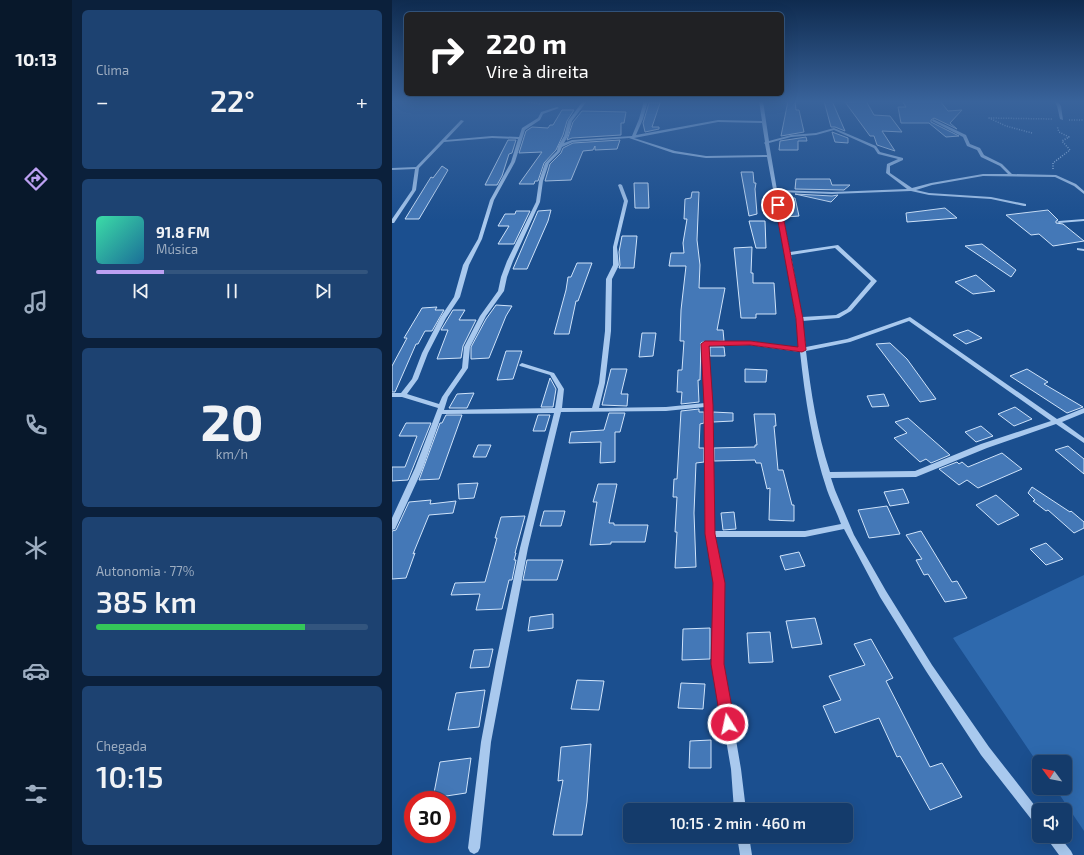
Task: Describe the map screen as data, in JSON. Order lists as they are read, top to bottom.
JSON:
{
  "north": "top left",
  "page": {
    "tabs": "10:13",
    "tile": [
      "Clima",
      ["20", "km/h"],
      ["Autonomia · 77%", "385 km"],
      ["Chegada", "10:15"]
    ],
    "turn": ["220 m", "Vire à direita"],
    "heat": ["−", "22°", "+"],
    "song": ["91.8 FM", "Música"],
    "limit": "30",
    "trip": "10:15 · 2 min · 460 m"
  }
}
